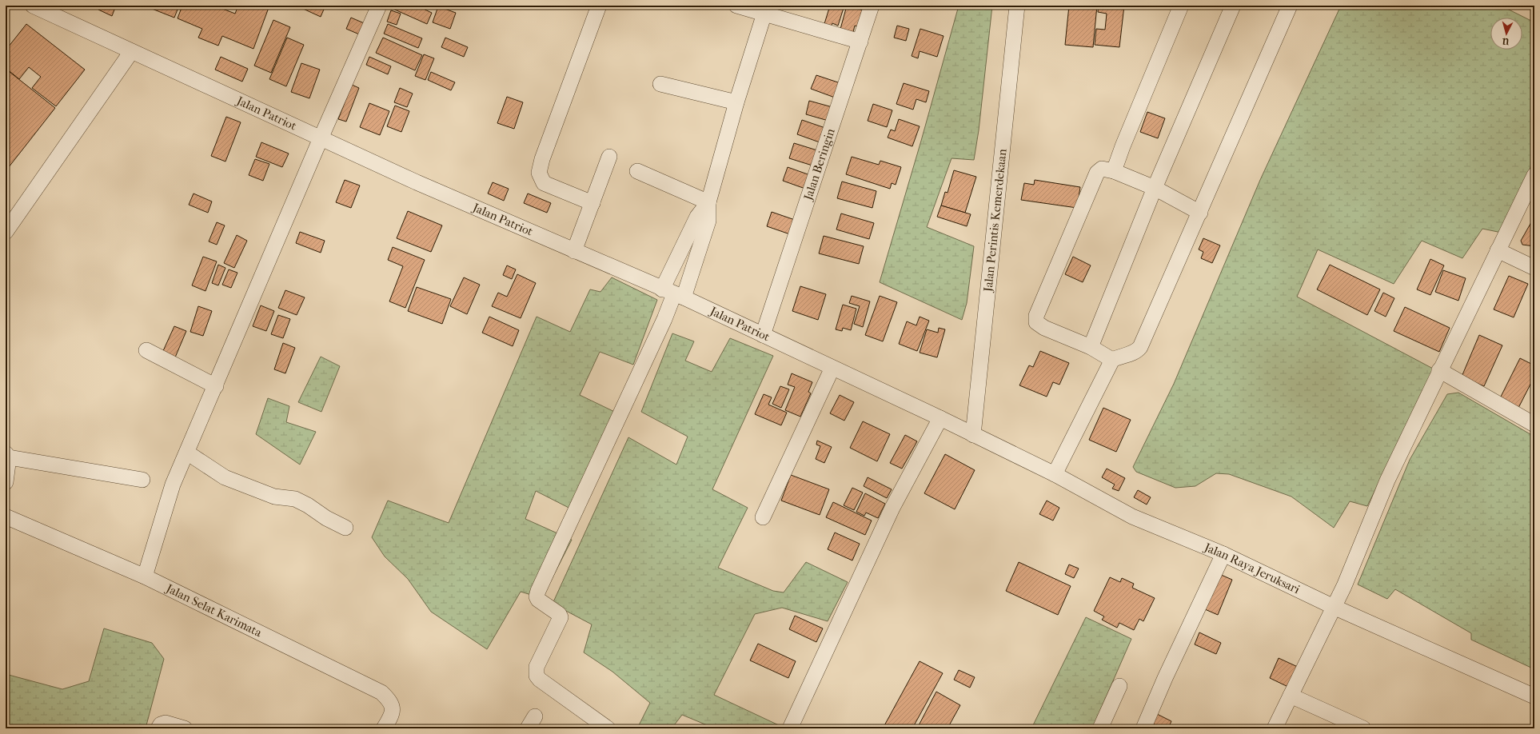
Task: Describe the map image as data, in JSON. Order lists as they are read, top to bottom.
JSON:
{
  "streets": {
    "street": [
      "Jalan Patriot",
      "Jalan Beringin",
      "Jalan Perintis Kemerdekaan",
      "Jalan Raya Jeruksari",
      "Jalan Selat Karimata"
    ]
  },
  "crossings": [
    ["Jalan Patriot", "Jalan Beringin"],
    ["Jalan Patriot", "Jalan Perintis Kemerdekaan"],
    ["Jalan Patriot", "Jalan Raya Jeruksari"],
    ["Jalan Perintis Kemerdekaan", "Jalan Raya Jeruksari"]
  ],
  "north": "bottom"
}
